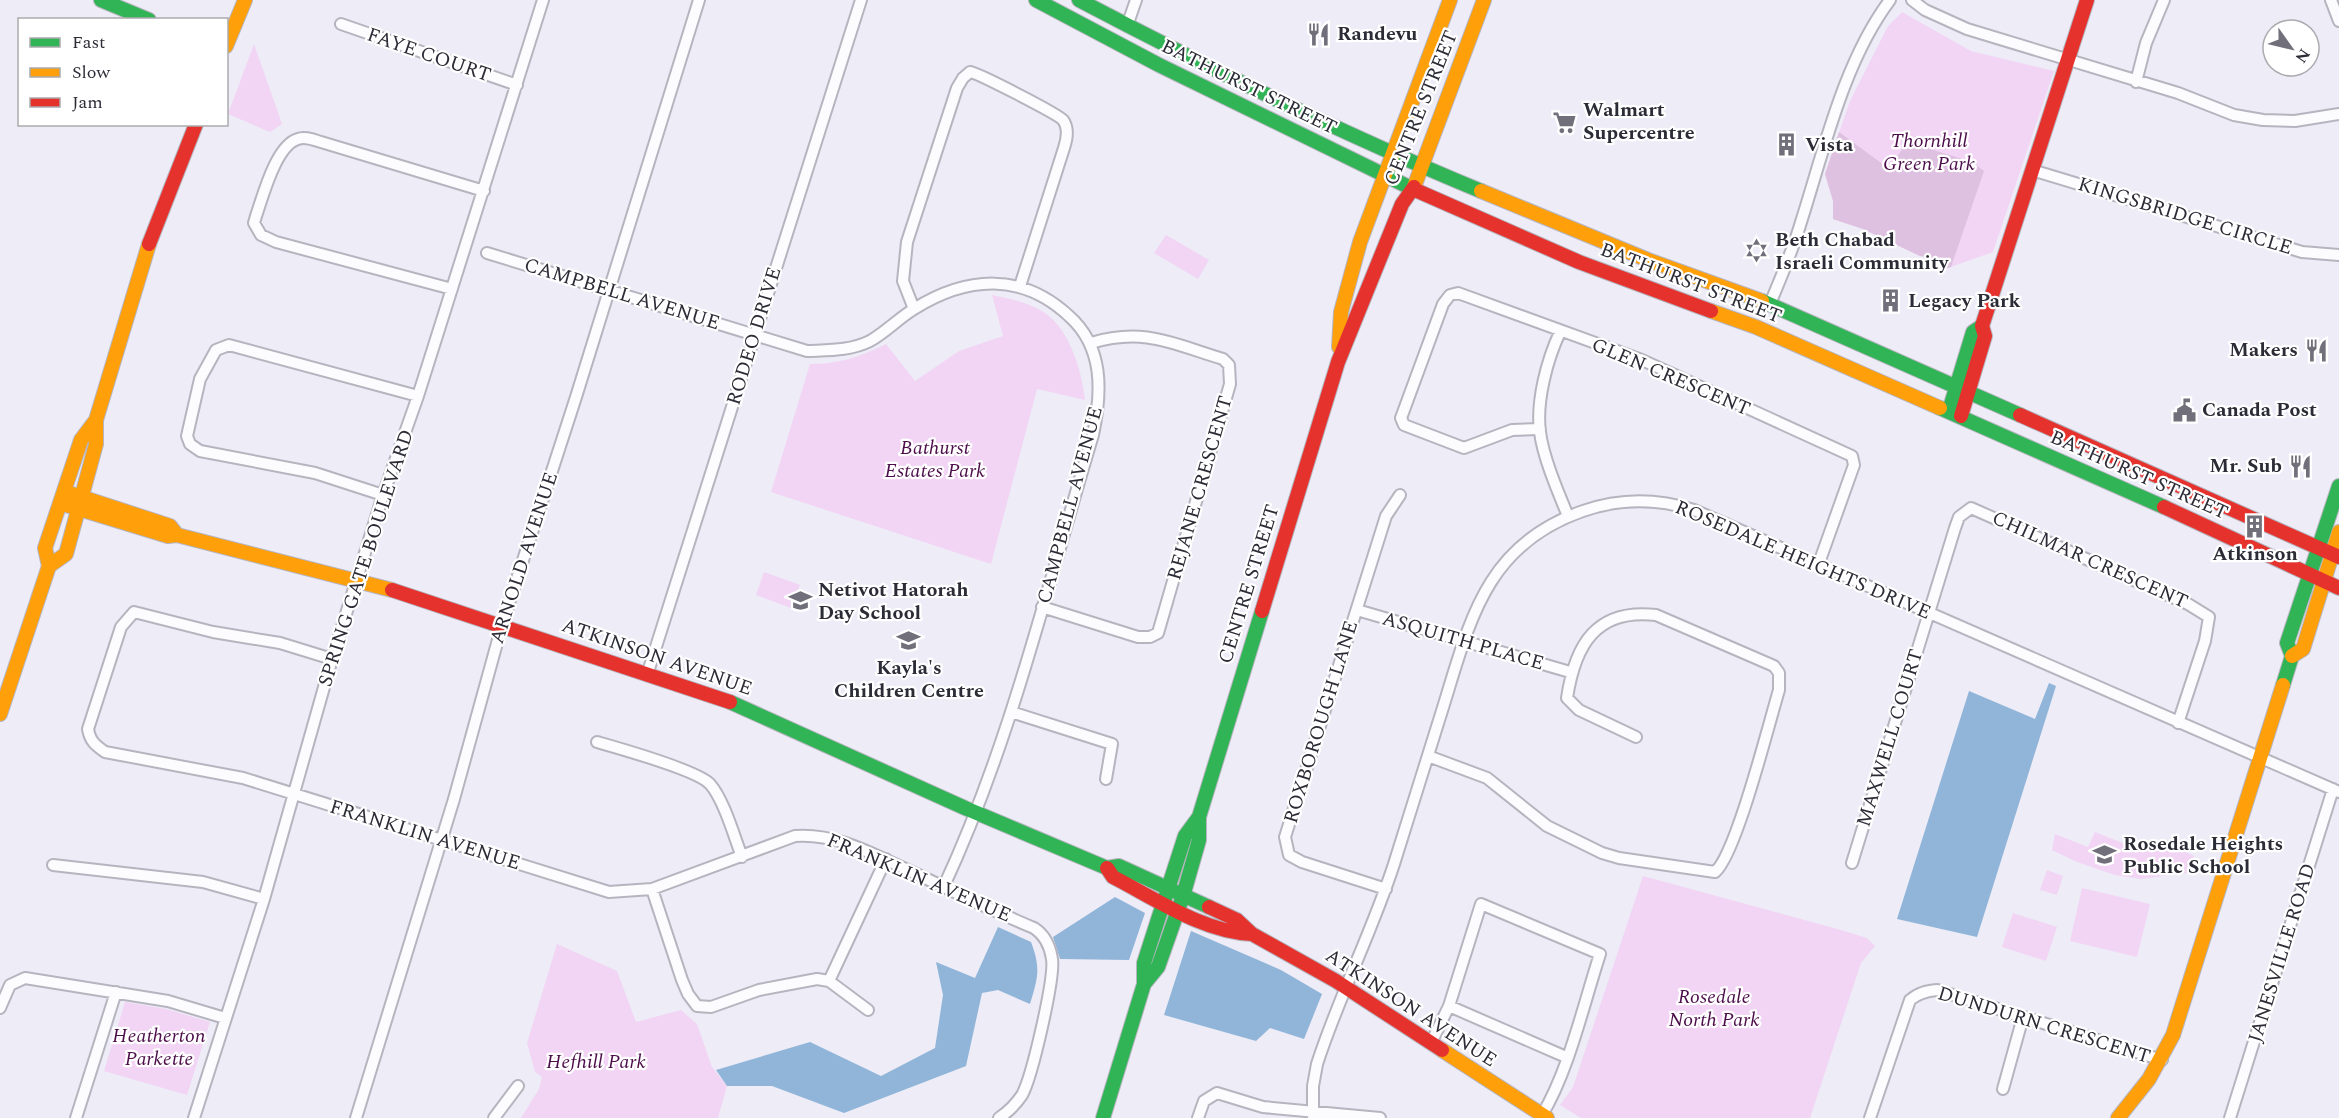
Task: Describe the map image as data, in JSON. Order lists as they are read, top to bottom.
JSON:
{
  "streets": {
    "main road": ["BATHURST STREET", "CENTRE STREET", "ATKINSON AVENUE"],
    "street": [
      "FAYE COURT",
      "KINGSBRIDGE CIRCLE",
      "CAMPBELL AVENUE",
      "RODEO DRIVE",
      "GLEN CRESCENT",
      "REJANE CRESCENT",
      "SPRING GATE BOULEVARD",
      "ARNOLD AVENUE",
      "ROSEDALE HEIGHTS DRIVE",
      "CHILMAR CRESCENT",
      "ASQUITH PLACE",
      "ROXBOROUGH LANE",
      "MAXWELL COURT",
      "FRANKLIN AVENUE",
      "JANESVILLE ROAD",
      "DUNDURN CRESCENT"
    ]
  },
  "crossings": [
    ["FAYE COURT", "SPRING GATE BOULEVARD"],
    ["BATHURST STREET", "CENTRE STREET"],
    ["CENTRE STREET", "ATKINSON AVENUE"],
    ["CAMPBELL AVENUE", "RODEO DRIVE"],
    ["CAMPBELL AVENUE", "REJANE CRESCENT"],
    ["CAMPBELL AVENUE", "ARNOLD AVENUE"],
    ["CAMPBELL AVENUE", "ATKINSON AVENUE"],
    ["CAMPBELL AVENUE", "FRANKLIN AVENUE"],
    ["RODEO DRIVE", "ATKINSON AVENUE"],
    ["GLEN CRESCENT", "ROSEDALE HEIGHTS DRIVE"],
    ["SPRING GATE BOULEVARD", "ATKINSON AVENUE"],
    ["SPRING GATE BOULEVARD", "FRANKLIN AVENUE"],
    ["ARNOLD AVENUE", "ATKINSON AVENUE"],
    ["ARNOLD AVENUE", "FRANKLIN AVENUE"],
    ["ROSEDALE HEIGHTS DRIVE", "CHILMAR CRESCENT"],
    ["ROSEDALE HEIGHTS DRIVE", "ASQUITH PLACE"],
    ["ROSEDALE HEIGHTS DRIVE", "ATKINSON AVENUE"],
    ["ROSEDALE HEIGHTS DRIVE", "ROXBOROUGH LANE"],
    ["ROSEDALE HEIGHTS DRIVE", "MAXWELL COURT"],
    ["ROSEDALE HEIGHTS DRIVE", "JANESVILLE ROAD"],
    ["CHILMAR CRESCENT", "MAXWELL COURT"],
    ["ASQUITH PLACE", "ROXBOROUGH LANE"]
  ],
  "parks": [
    "Thornhill Green Park",
    "Bathurst Estates Park",
    "Rosedale North Park",
    "Heatherton Parkette",
    "Hefhill Park"
  ],
  "places": {
    "restaurant": ["Randevu", "Makers", "Mr. Sub"],
    "supermarket": ["Walmart Supercentre"],
    "building": ["Vista", "Legacy Park", "Atkinson"],
    "synagogue": ["Beth Chabad Israeli Community"],
    "public building": ["Canada Post"],
    "school or university": ["Netivot Hatorah Day School", "Kayla's Children Centre", "Rosedale Heights Public School"]
  },
  "legend": ["Fast", "Slow", "Jam"],
  "north": "bottom right"
}
